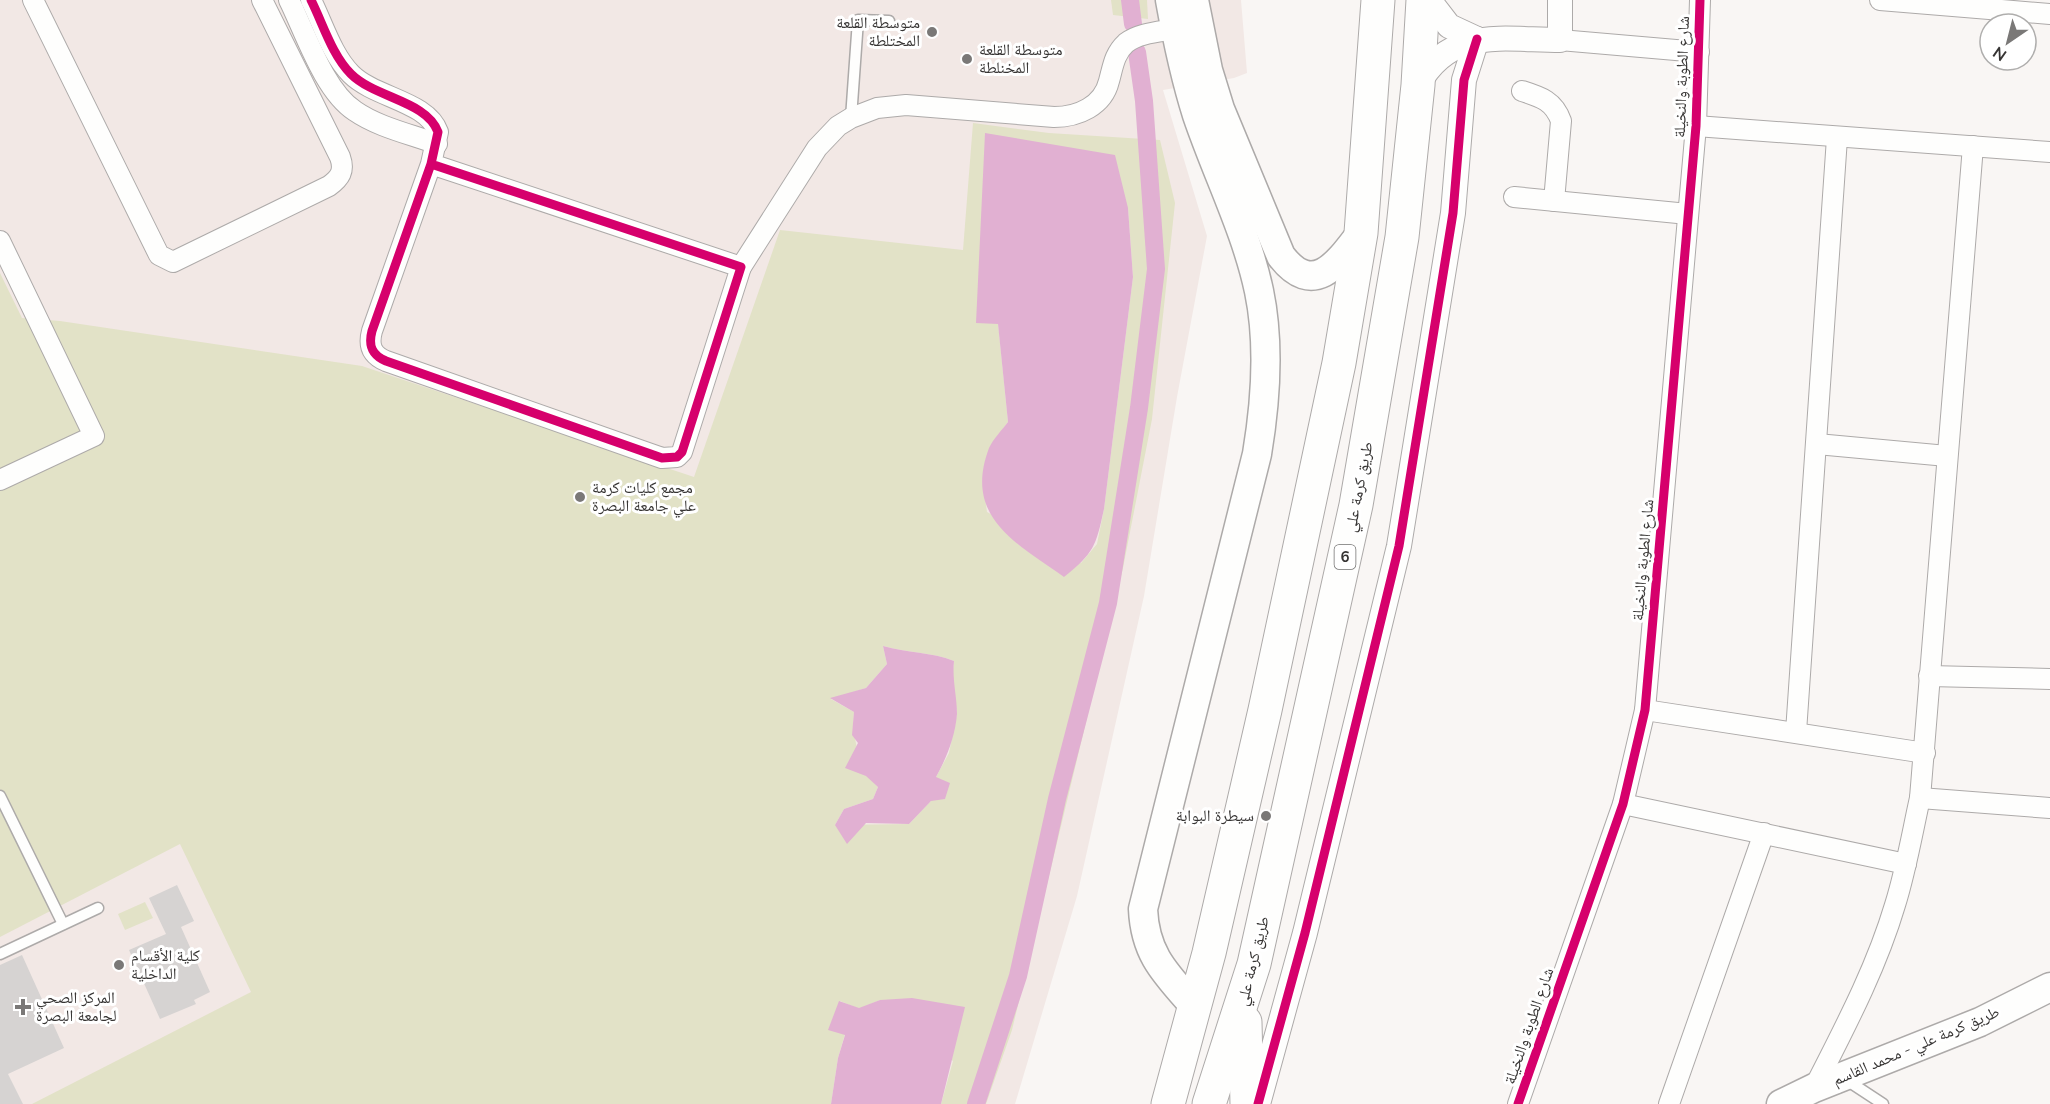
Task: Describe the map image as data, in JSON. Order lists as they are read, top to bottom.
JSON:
{
  "streets": {
    "highway": ["طريق كرمة علي", "6"],
    "main road": ["طريق كرمة علي - محمد القاسم"],
    "street": ["شارع الطوبة والنخيلة"]
  },
  "places": {
    "other": [
      "متوسطة القلعة المختلطة",
      "متوسطة القلعة المخنلطة",
      "مجمع كليات كرمة علي جامعة البصرة",
      "سيطرة البوابة",
      "كلية الأقسام الداخلية"
    ],
    "health": ["المركز الصحي لجامعة البصرة"]
  },
  "north": "bottom left"
}
